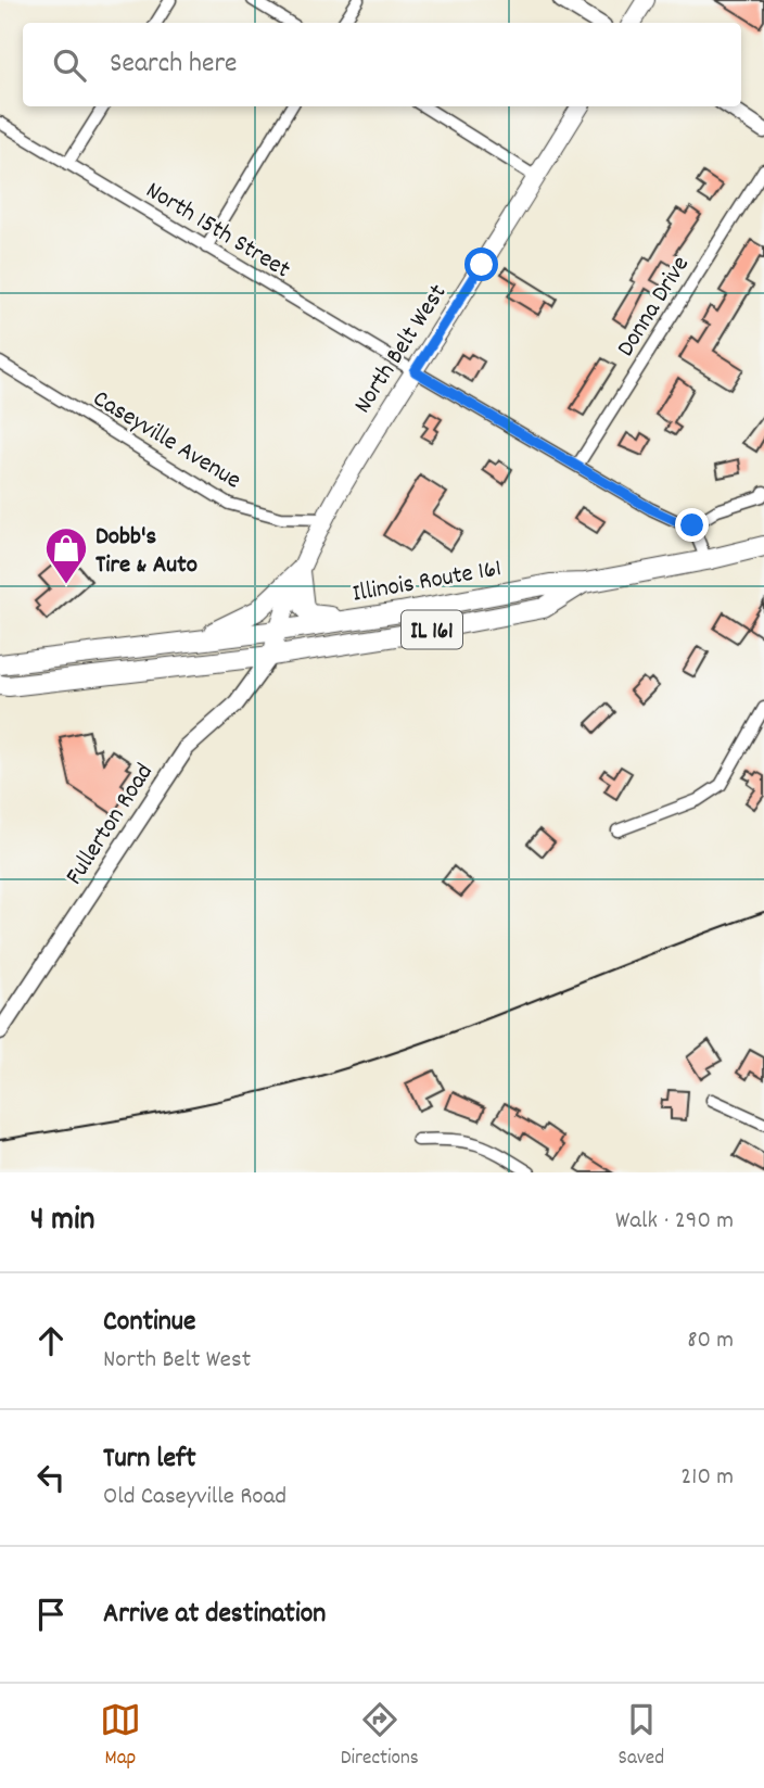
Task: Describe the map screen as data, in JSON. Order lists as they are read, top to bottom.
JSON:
{
  "streets": {
    "main road": ["North Belt West", "Illinois Route 161", "IL 161"],
    "street": [
      "North 15th Street",
      "Donna Drive",
      "Caseyville Avenue",
      "Fullerton Road"
    ]
  },
  "crossings": [
    ["North 15th Street", "Donna Drive"],
    ["North 15th Street", "North Belt West"],
    ["North Belt West", "Caseyville Avenue"],
    ["North Belt West", "Illinois Route 161"],
    ["North Belt West", "IL 161"],
    ["North Belt West", "Fullerton Road"],
    ["Illinois Route 161", "IL 161"],
    ["Illinois Route 161", "Fullerton Road"],
    ["IL 161", "Fullerton Road"]
  ],
  "places": {
    "shop": ["Dobb's Tire & Auto"]
  },
  "page": {
    "search": "Search here",
    "heading": ["4 min", "Walk · 290 m"],
    "list": [
      ["Continue", "North Belt West", "80 m"],
      ["Turn left", "Old Caseyville Road", "210 m"],
      "Arrive at destination"
    ],
    "nav": ["Map", "Directions", "Saved"]
  }
}
